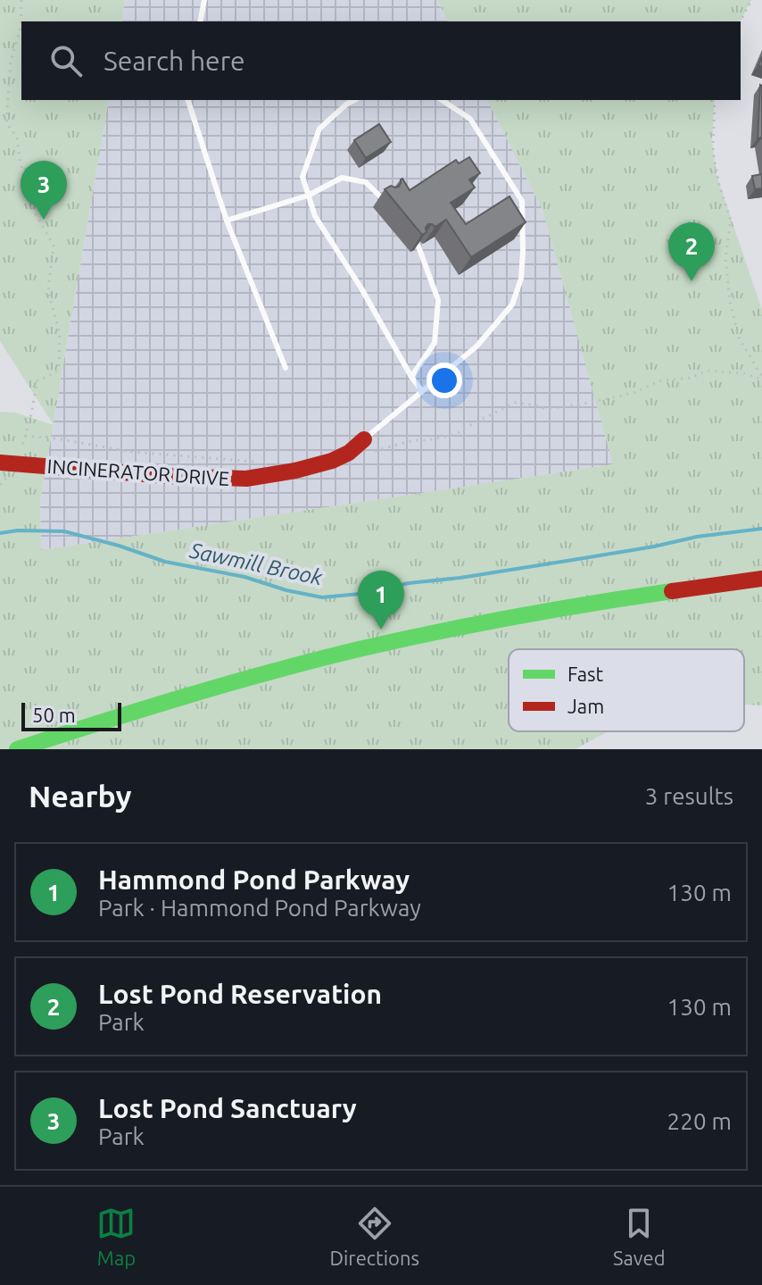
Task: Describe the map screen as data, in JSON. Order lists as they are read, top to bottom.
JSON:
{
  "streets": {
    "main road": ["INCINERATOR DRIVE"]
  },
  "water": ["Sawmill Brook"],
  "legend": ["Fast", "Jam"],
  "scale_bar": "50 m",
  "page": {
    "search": "Search here",
    "pins": ["3", "2", "1"],
    "scale": "50 m",
    "heading": ["Nearby", "3 results"],
    "list": [
      {
        "mark": "1",
        "name": "Hammond Pond Parkway",
        "note": "Park · Hammond Pond Parkway",
        "value": "130 m"
      },
      {
        "mark": "2",
        "name": "Lost Pond Reservation",
        "note": "Park",
        "value": "130 m"
      },
      {
        "mark": "3",
        "name": "Lost Pond Sanctuary",
        "note": "Park",
        "value": "220 m"
      }
    ],
    "nav": ["Map", "Directions", "Saved"]
  }
}
